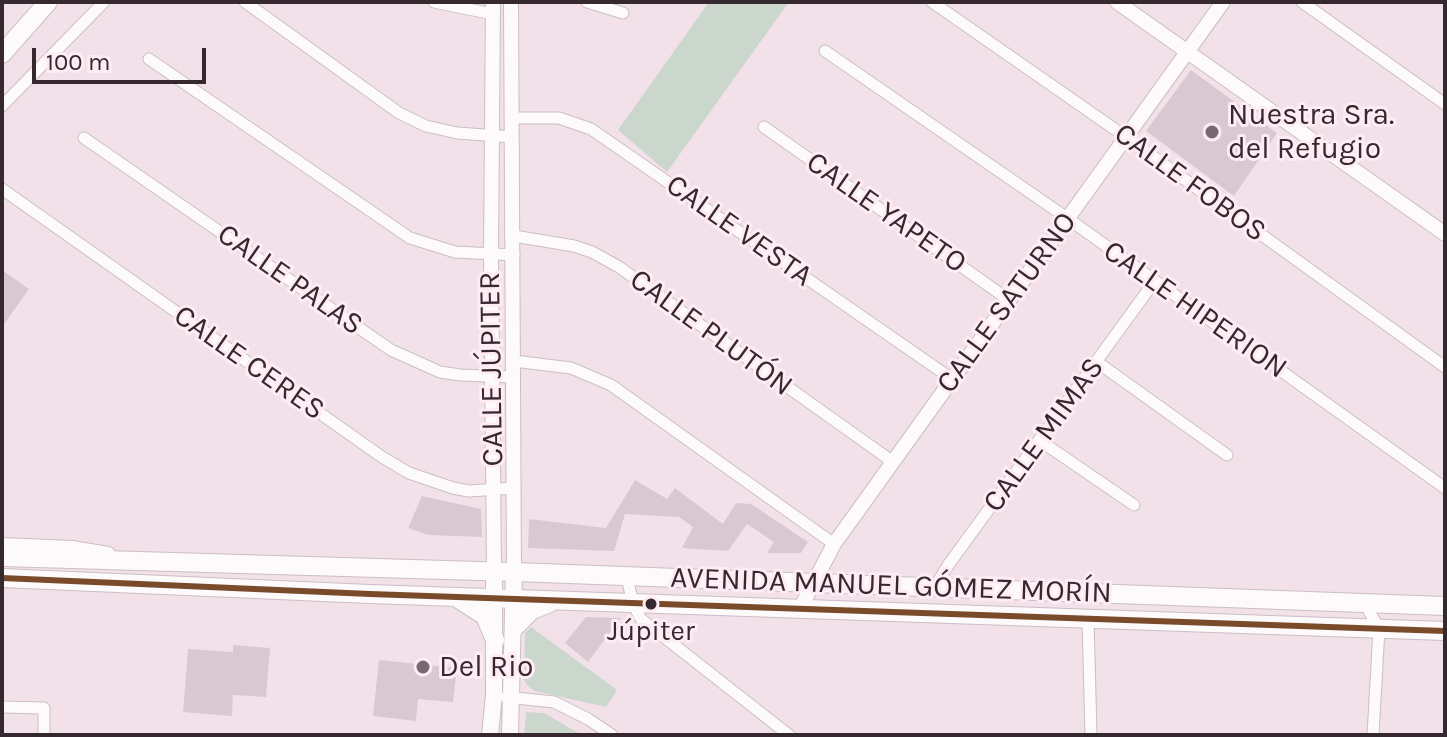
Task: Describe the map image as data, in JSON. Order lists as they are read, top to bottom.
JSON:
{
  "streets": {
    "main road": ["CALLE JÚPITER", "AVENIDA MANUEL GÓMEZ MORÍN"],
    "street": [
      "CALLE FOBOS",
      "CALLE YAPETO",
      "CALLE VESTA",
      "CALLE PALAS",
      "CALLE SATURNO",
      "CALLE HIPERION",
      "CALLE PLUTÓN",
      "CALLE CERES",
      "CALLE MIMAS"
    ]
  },
  "crossings": [
    ["CALLE FOBOS", "CALLE SATURNO"],
    ["CALLE YAPETO", "CALLE SATURNO"],
    ["CALLE VESTA", "CALLE SATURNO"],
    ["CALLE VESTA", "CALLE JÚPITER"],
    ["CALLE PALAS", "CALLE SATURNO"],
    ["CALLE PALAS", "CALLE JÚPITER"],
    ["CALLE SATURNO", "CALLE HIPERION"],
    ["CALLE SATURNO", "CALLE PLUTÓN"],
    ["CALLE SATURNO", "AVENIDA MANUEL GÓMEZ MORÍN"],
    ["CALLE HIPERION", "CALLE MIMAS"],
    ["CALLE PLUTÓN", "CALLE JÚPITER"],
    ["CALLE CERES", "CALLE JÚPITER"],
    ["CALLE JÚPITER", "AVENIDA MANUEL GÓMEZ MORÍN"],
    ["CALLE MIMAS", "AVENIDA MANUEL GÓMEZ MORÍN"]
  ],
  "places": ["Nuestra Sra. del Refugio", "Júpiter", "Del Rio"],
  "scale_bar": "100 m"
}
